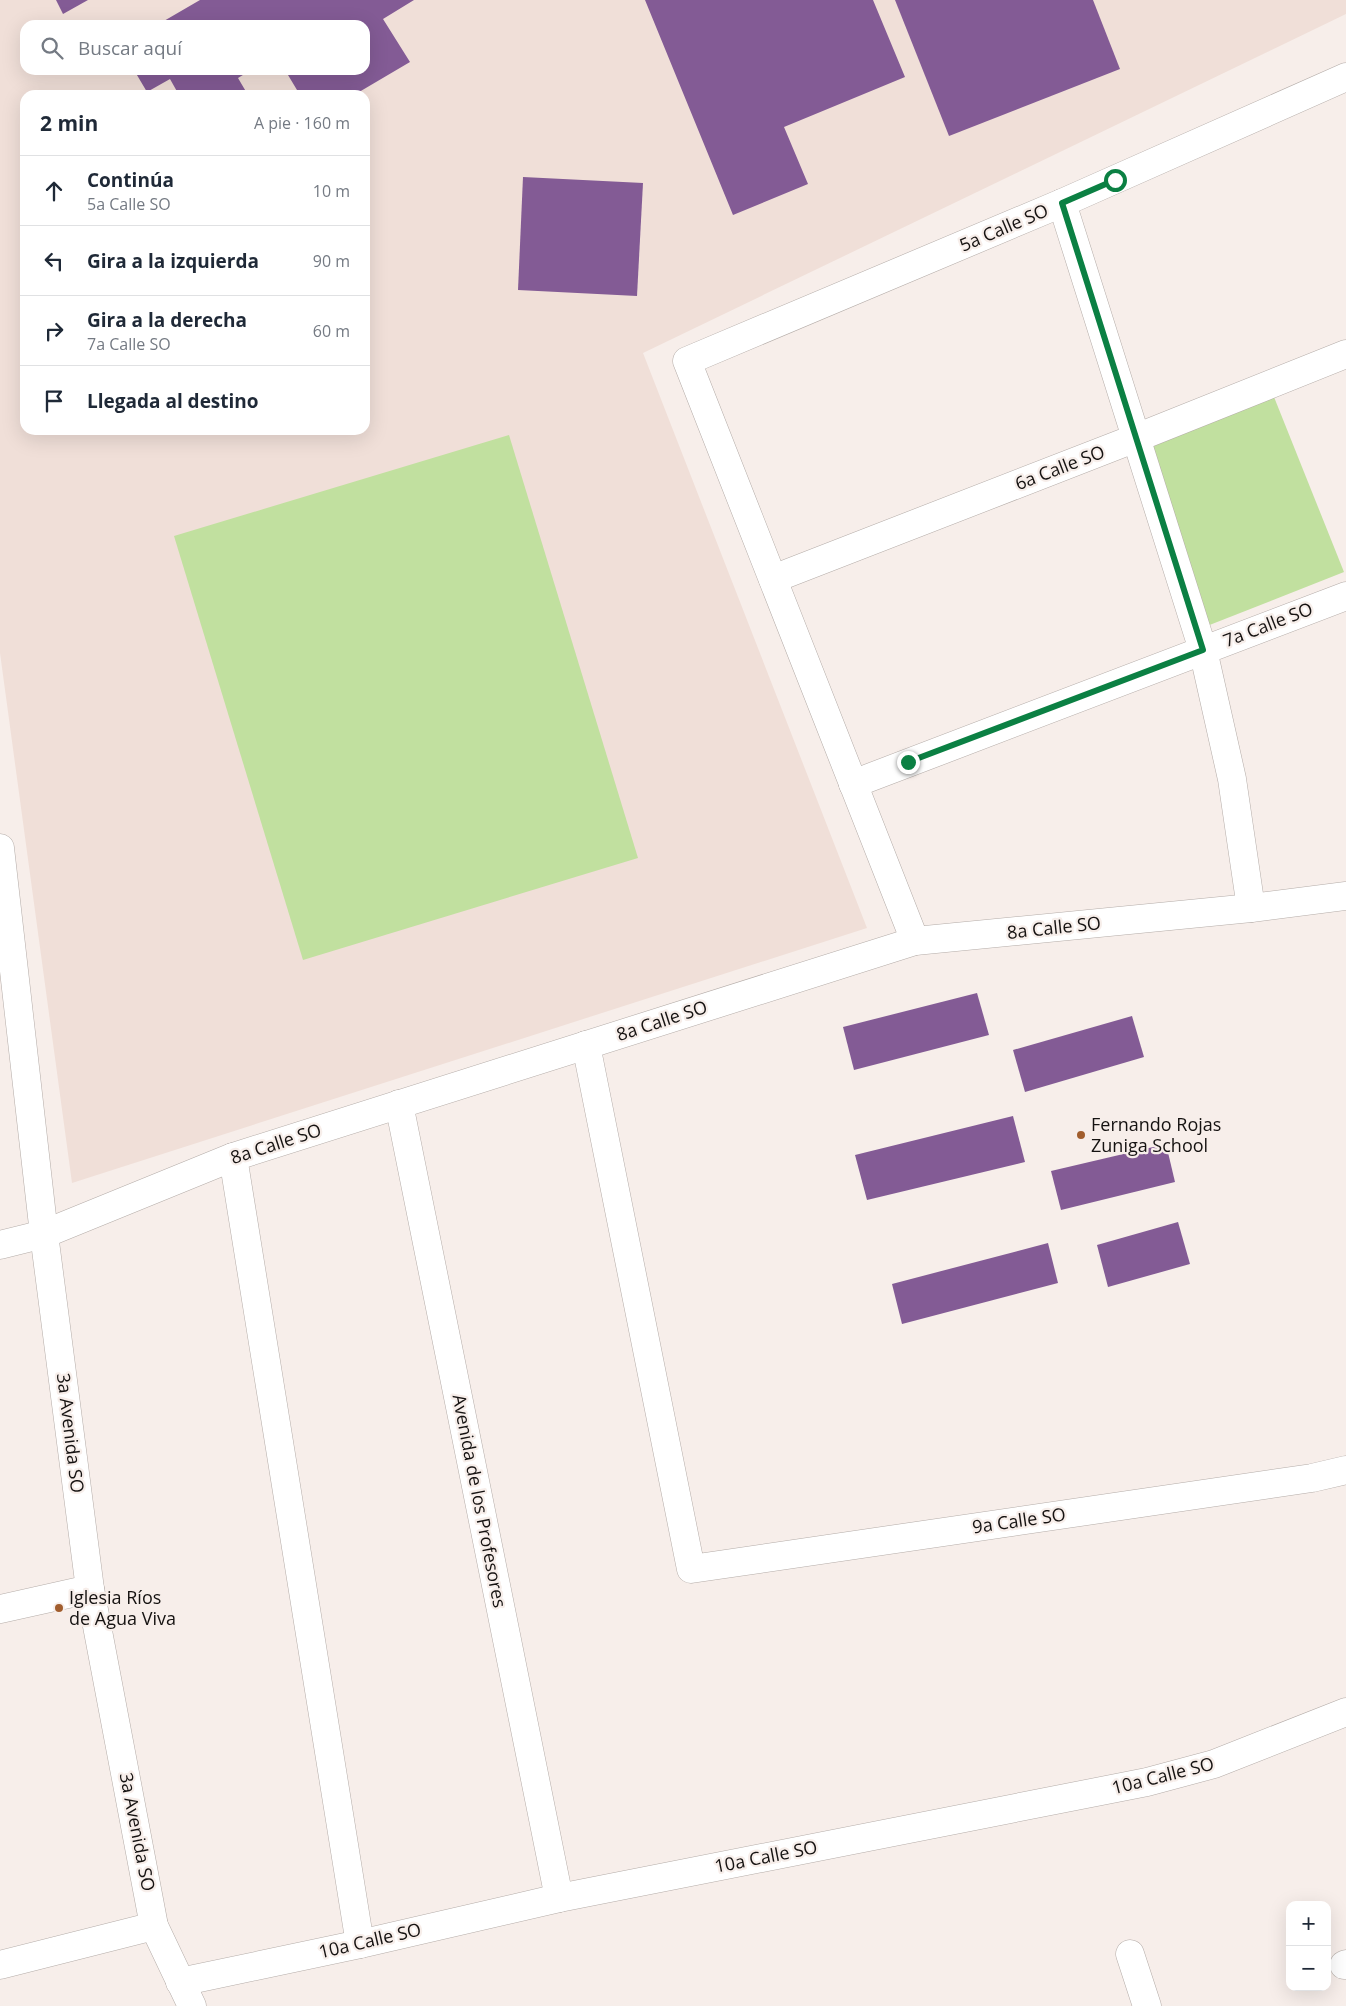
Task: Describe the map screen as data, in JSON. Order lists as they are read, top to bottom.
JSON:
{
  "streets": {
    "street": [
      "5a Calle SO",
      "6a Calle SO",
      "7a Calle SO",
      "8a Calle SO",
      "3a Avenida SO",
      "Avenida de los Profesores",
      "9a Calle SO",
      "10a Calle SO"
    ]
  },
  "crossings": [
    ["5a Calle SO", "6a Calle SO"],
    ["8a Calle SO", "3a Avenida SO"],
    ["8a Calle SO", "Avenida de los Profesores"],
    ["8a Calle SO", "9a Calle SO"],
    ["3a Avenida SO", "10a Calle SO"],
    ["Avenida de los Profesores", "10a Calle SO"]
  ],
  "places": ["Fernando Rojas Zuniga School", "Iglesia Ríos de Agua Viva"],
  "page": {
    "search": "Buscar aquí",
    "heading": ["2 min", "A pie · 160 m"],
    "list": [
      ["Continúa", "5a Calle SO", "10 m"],
      ["Gira a la izquierda", "90 m"],
      ["Gira a la derecha", "7a Calle SO", "60 m"],
      "Llegada al destino"
    ],
    "map_buttons": ["+", "−"]
  }
}
